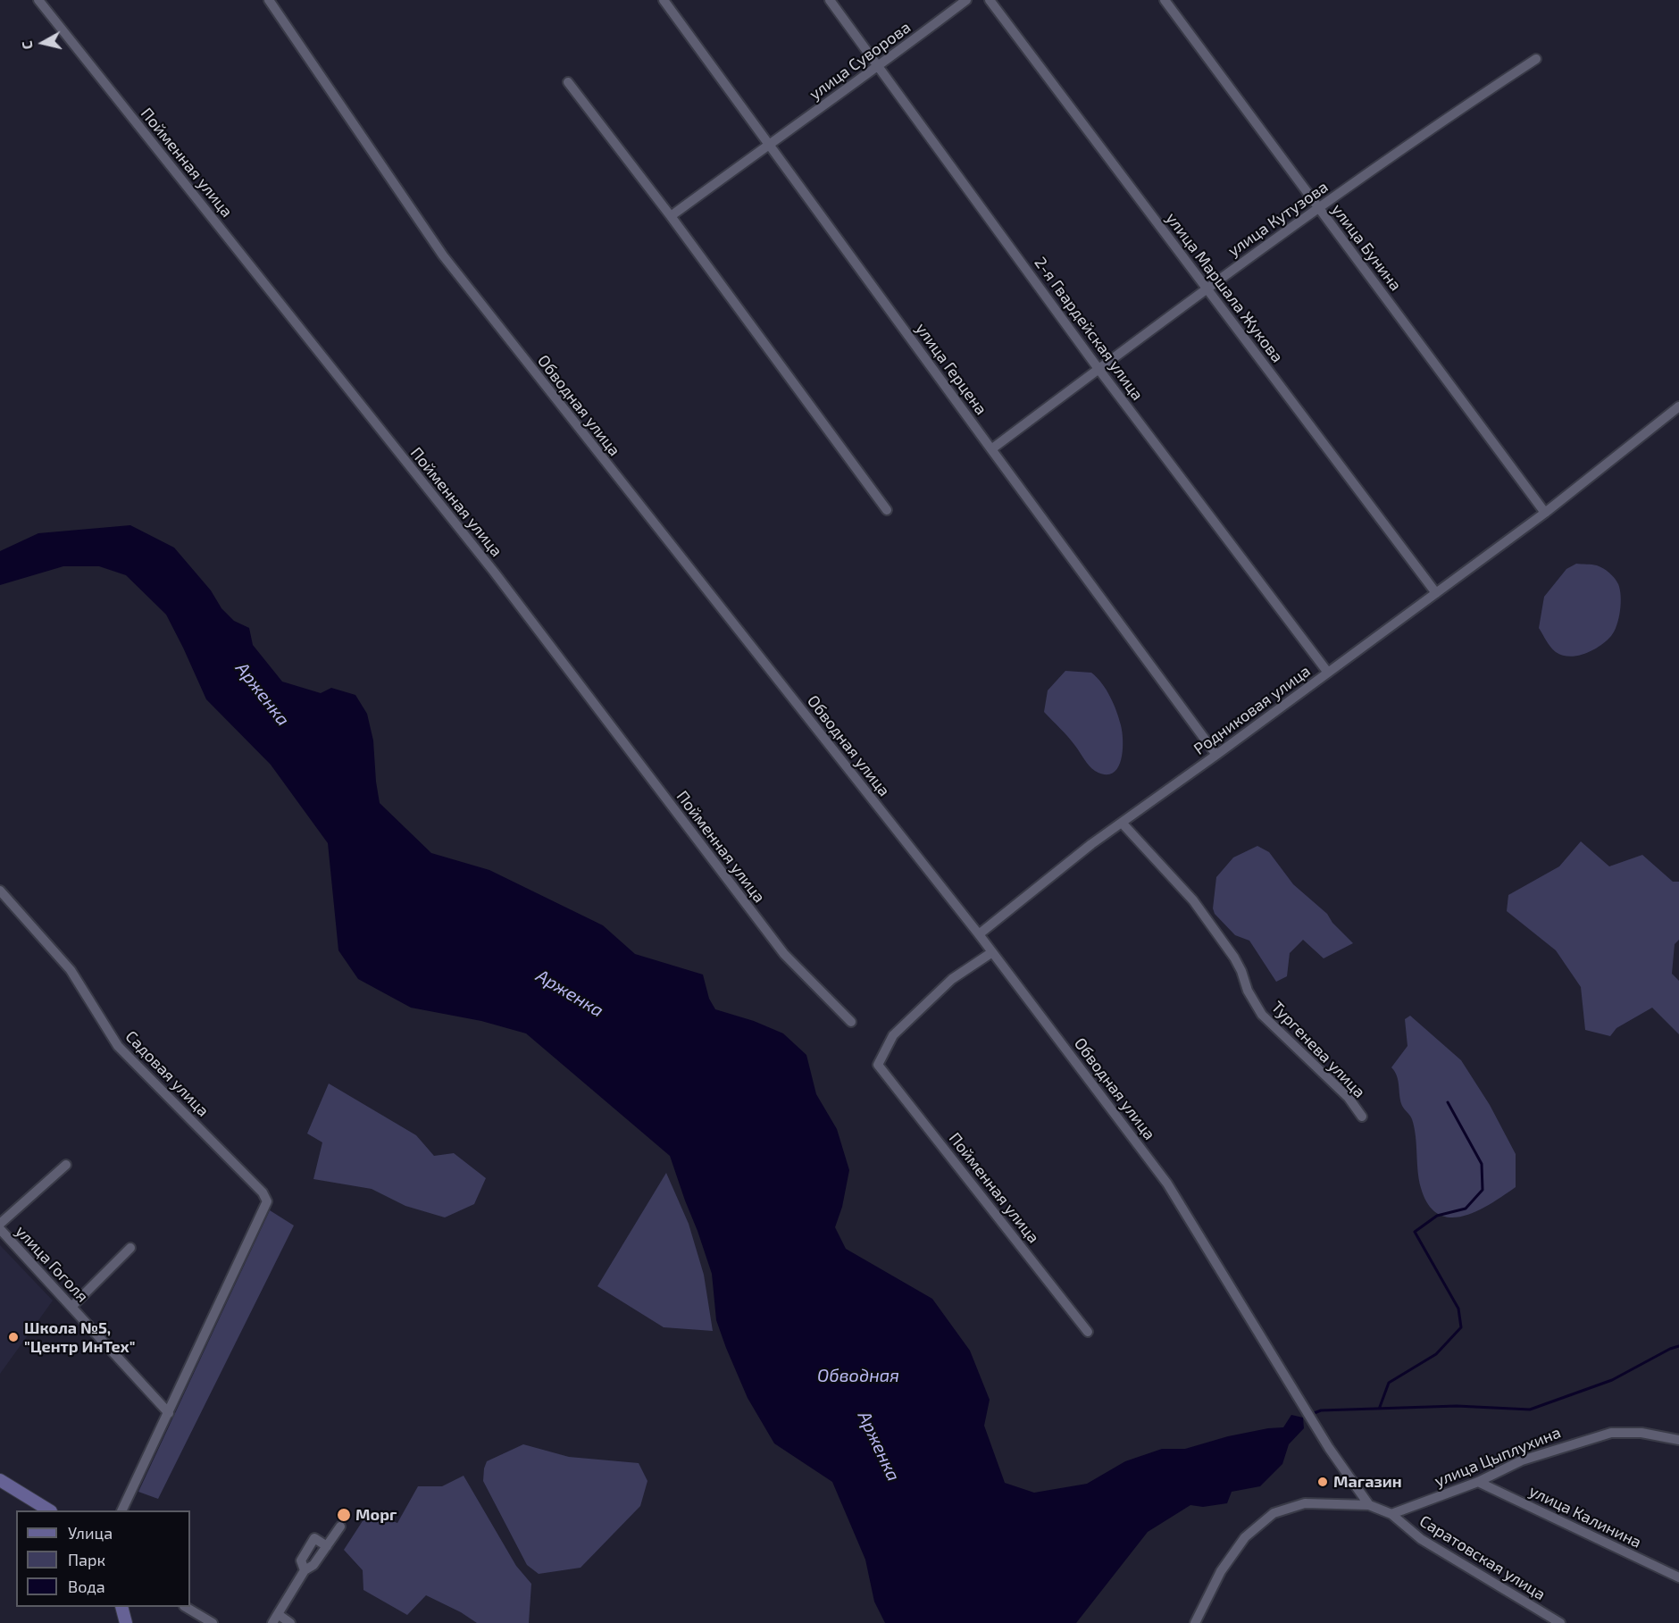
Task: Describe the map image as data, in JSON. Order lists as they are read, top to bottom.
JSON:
{
  "streets": {
    "street": [
      "улица Суворова",
      "Пойменная улица",
      "улица Кутузова",
      "улица Бунина",
      "улица Маршала Жукова",
      "2-я Гвардейская улица",
      "улица Герцена",
      "Обводная улица",
      "Родниковая улица",
      "Тургенева улица",
      "Садовая улица",
      "улица Гоголя",
      "улица Цыплухина",
      "улица Калинина",
      "Саратовская улица"
    ]
  },
  "crossings": [
    ["улица Суворова", "2-я Гвардейская улица"],
    ["улица Суворова", "улица Герцена"],
    ["Пойменная улица", "Обводная улица"],
    ["улица Кутузова", "улица Бунина"],
    ["улица Кутузова", "улица Маршала Жукова"],
    ["улица Кутузова", "2-я Гвардейская улица"],
    ["улица Кутузова", "улица Герцена"],
    ["улица Бунина", "Родниковая улица"],
    ["улица Маршала Жукова", "Родниковая улица"],
    ["2-я Гвардейская улица", "Родниковая улица"],
    ["улица Герцена", "Родниковая улица"],
    ["Обводная улица", "Родниковая улица"],
    ["Родниковая улица", "Тургенева улица"],
    ["Садовая улица", "улица Гоголя"],
    ["улица Цыплухина", "улица Калинина"],
    ["улица Цыплухина", "Саратовская улица"]
  ],
  "water": ["Арженка", "Обводная"],
  "places": ["Школа №5, \"Центр ИнТех\"", "Магазин", "Морг"],
  "legend": ["Улица", "Парк", "Вода"],
  "north": "left"
}
